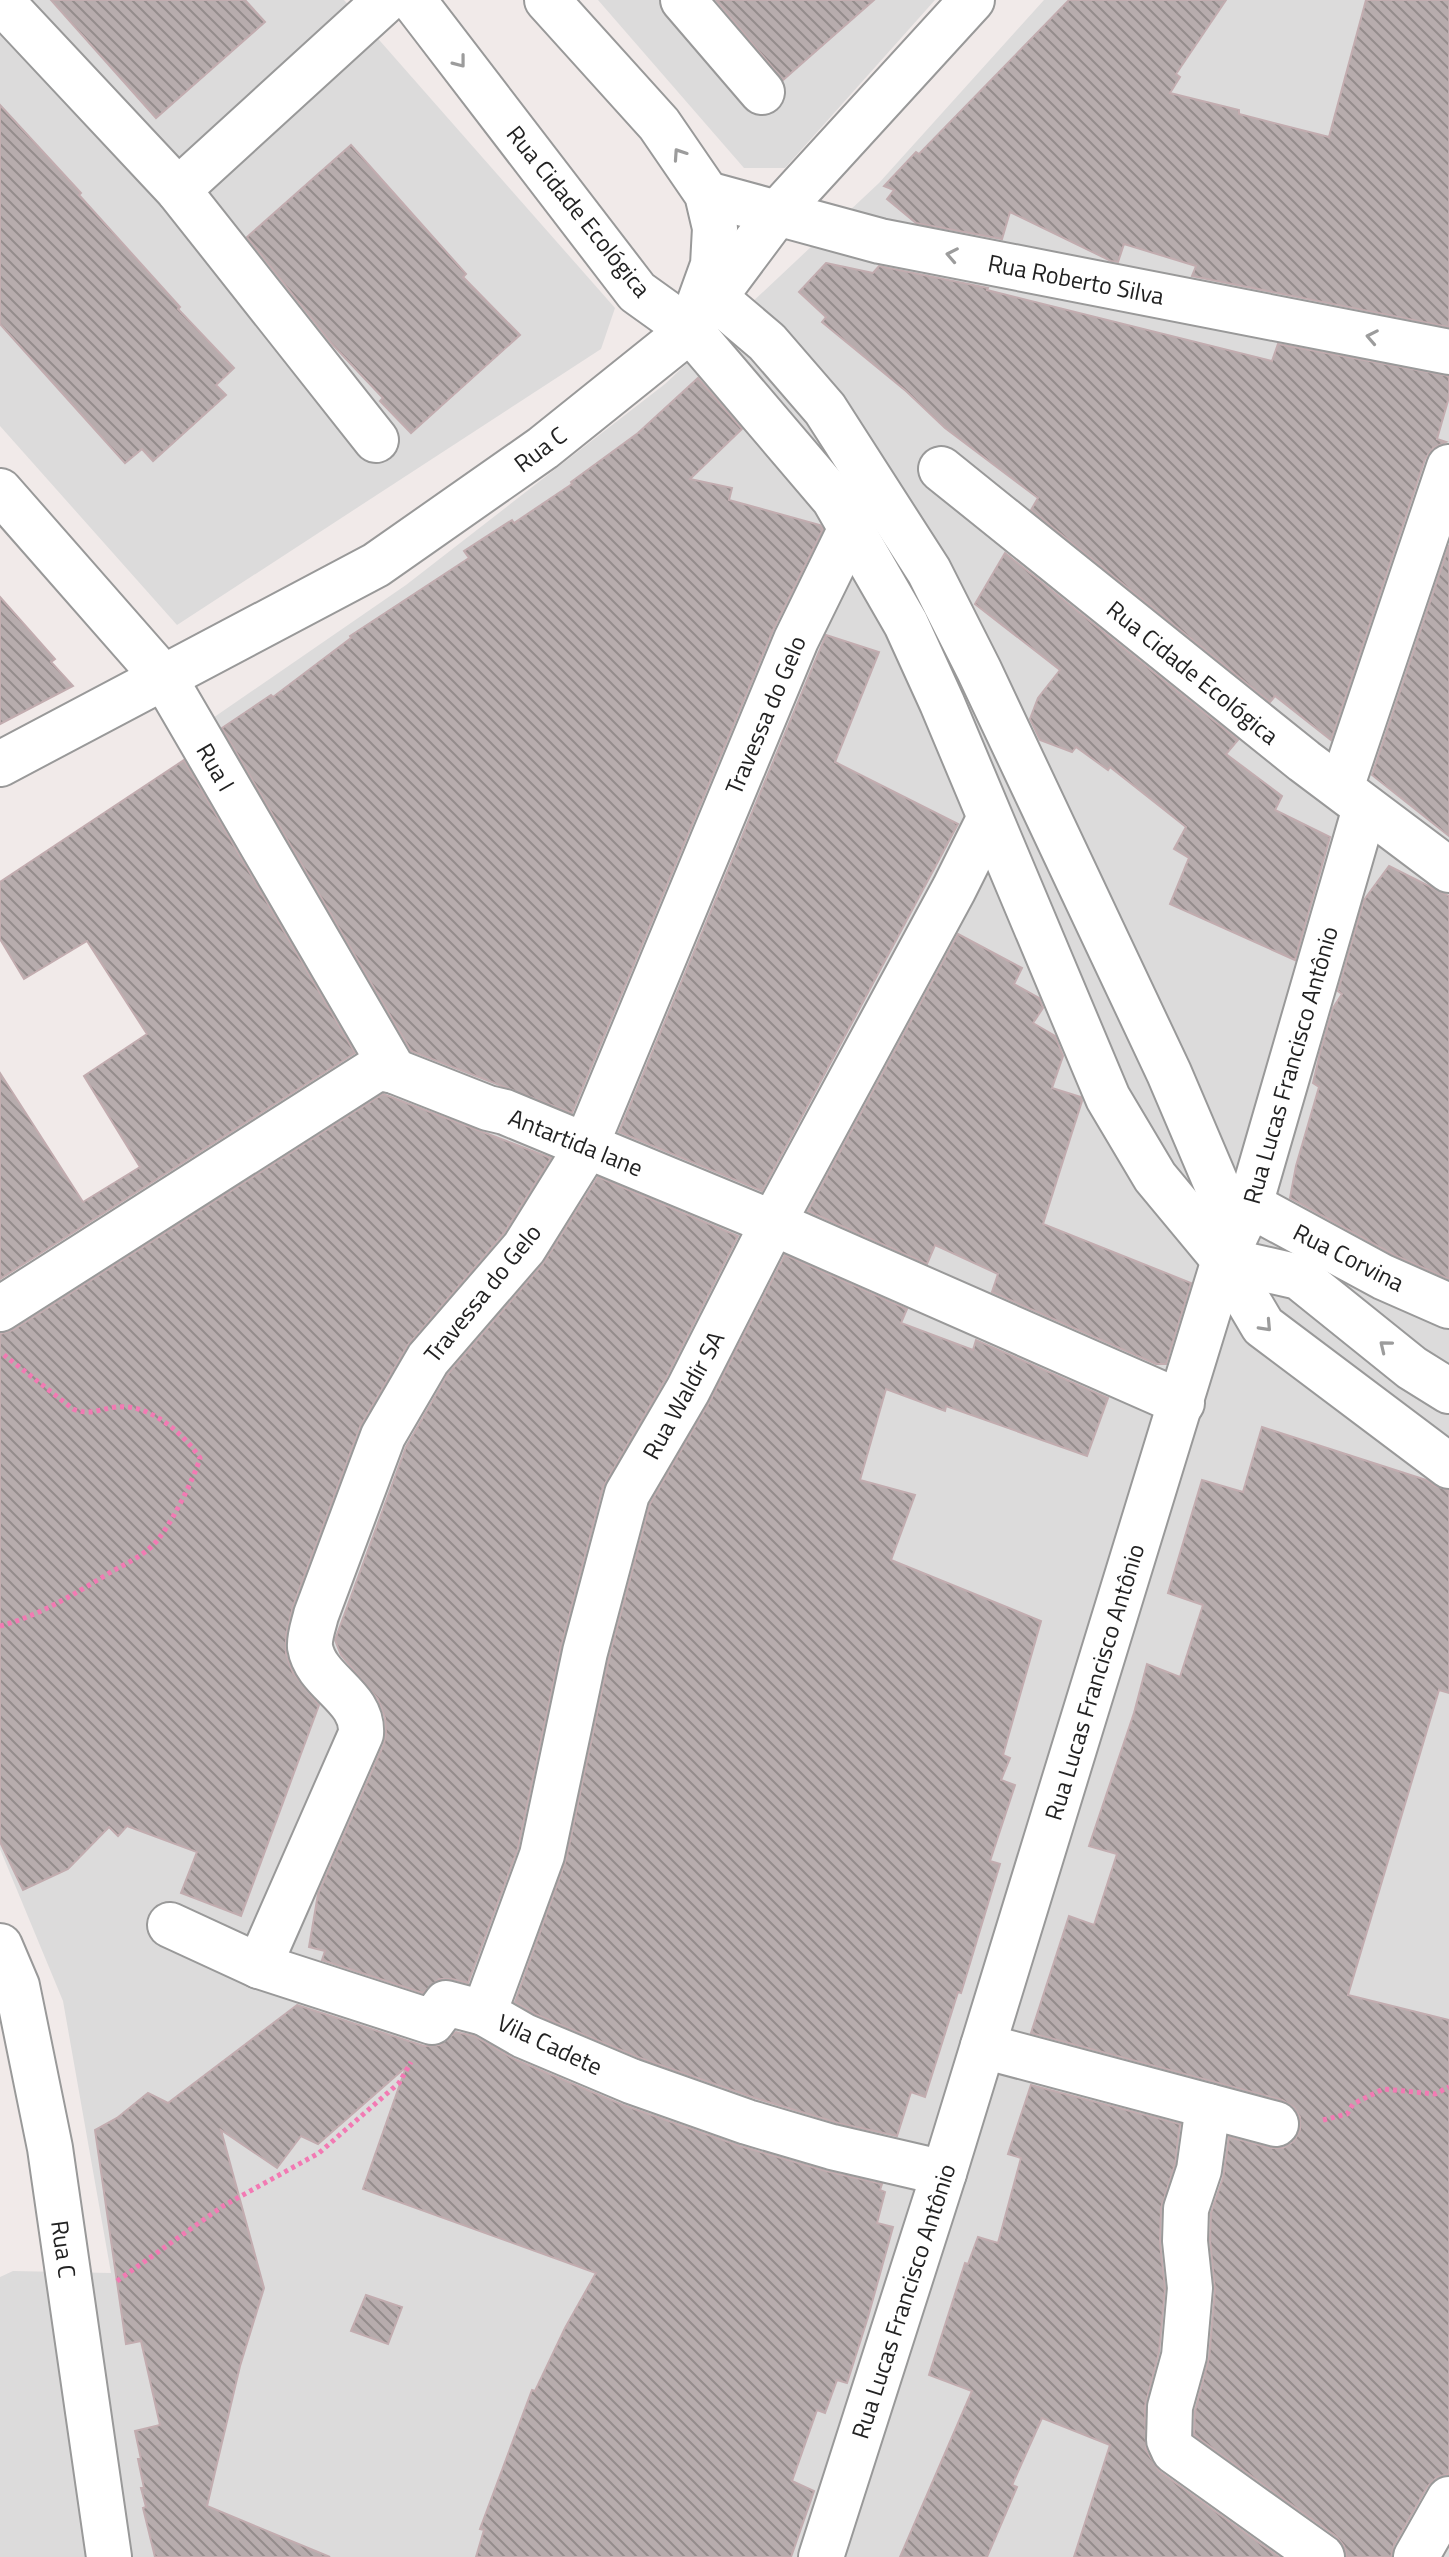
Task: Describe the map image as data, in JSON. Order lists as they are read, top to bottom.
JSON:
{
  "streets": {
    "street": [
      "Rua Cidade Ecológica",
      "Rua Roberto Silva",
      "Rua C",
      "Travessa do Gelo",
      "Rua I",
      "Rua Lucas Francisco Antônio",
      "Antartida lane",
      "Rua Corvina",
      "Rua Waldir SA",
      "Vila Cadete"
    ]
  },
  "crossings": [
    ["Rua Cidade Ecológica", "Rua C"],
    ["Rua Cidade Ecológica", "Rua Lucas Francisco Antônio"],
    ["Rua Roberto Silva", "Rua C"],
    ["Rua C", "Rua I"],
    ["Travessa do Gelo", "Antartida lane"],
    ["Rua I", "Antartida lane"],
    ["Rua Lucas Francisco Antônio", "Antartida lane"],
    ["Rua Lucas Francisco Antônio", "Rua Corvina"],
    ["Rua Lucas Francisco Antônio", "Vila Cadete"],
    ["Antartida lane", "Rua Waldir SA"],
    ["Rua Waldir SA", "Vila Cadete"]
  ],
  "one_way": ["Rua Roberto Silva"]
}
